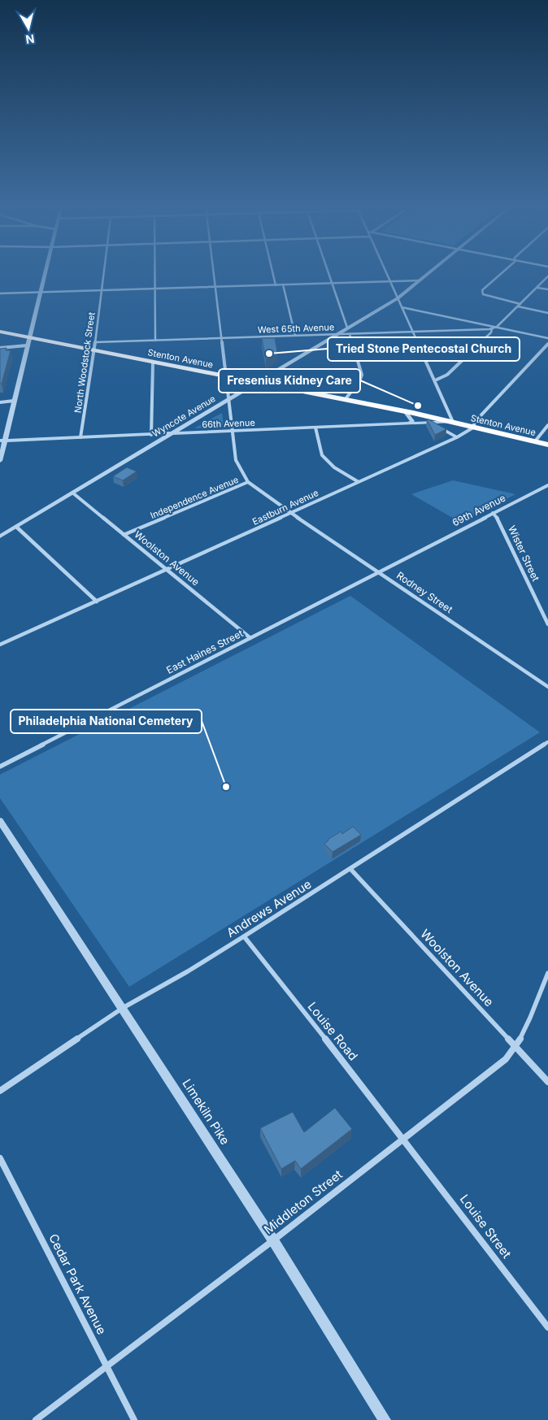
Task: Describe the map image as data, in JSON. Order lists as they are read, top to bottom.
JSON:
{
  "streets": {
    "main road": ["Stenton Avenue"],
    "street": [
      "West 65th Avenue",
      "North Woodstock Street",
      "Wyncote Avenue",
      "66th Avenue",
      "Independence Avenue",
      "Eastburn Avenue",
      "69th Avenue",
      "Wister Street",
      "Woolston Avenue",
      "Rodney Street",
      "East Haines Street",
      "Andrews Avenue",
      "Louise Road",
      "Limekiln Pike",
      "Middleton Street",
      "Louise Street",
      "Cedar Park Avenue"
    ]
  },
  "crossings": [
    ["West 65th Avenue", "North Woodstock Street"],
    ["West 65th Avenue", "Wyncote Avenue"],
    ["Stenton Avenue", "North Woodstock Street"],
    ["Stenton Avenue", "Wyncote Avenue"],
    ["Stenton Avenue", "66th Avenue"],
    ["Stenton Avenue", "Eastburn Avenue"],
    ["North Woodstock Street", "66th Avenue"],
    ["Wyncote Avenue", "66th Avenue"],
    ["Wyncote Avenue", "Woolston Avenue"],
    ["Independence Avenue", "Woolston Avenue"],
    ["Independence Avenue", "Rodney Street"],
    ["Eastburn Avenue", "Woolston Avenue"],
    ["Eastburn Avenue", "Rodney Street"],
    ["69th Avenue", "Wister Street"],
    ["69th Avenue", "East Haines Street"],
    ["Woolston Avenue", "East Haines Street"],
    ["Woolston Avenue", "Andrews Avenue"],
    ["Woolston Avenue", "Middleton Street"],
    ["Rodney Street", "East Haines Street"],
    ["Andrews Avenue", "Louise Road"],
    ["Andrews Avenue", "Limekiln Pike"],
    ["Louise Road", "Middleton Street"],
    ["Louise Road", "Louise Street"],
    ["Limekiln Pike", "Middleton Street"],
    ["Middleton Street", "Louise Street"],
    ["Middleton Street", "Cedar Park Avenue"]
  ],
  "places": ["Tried Stone Pentecostal Church", "Fresenius Kidney Care", "Philadelphia National Cemetery"],
  "north": "bottom"
}
